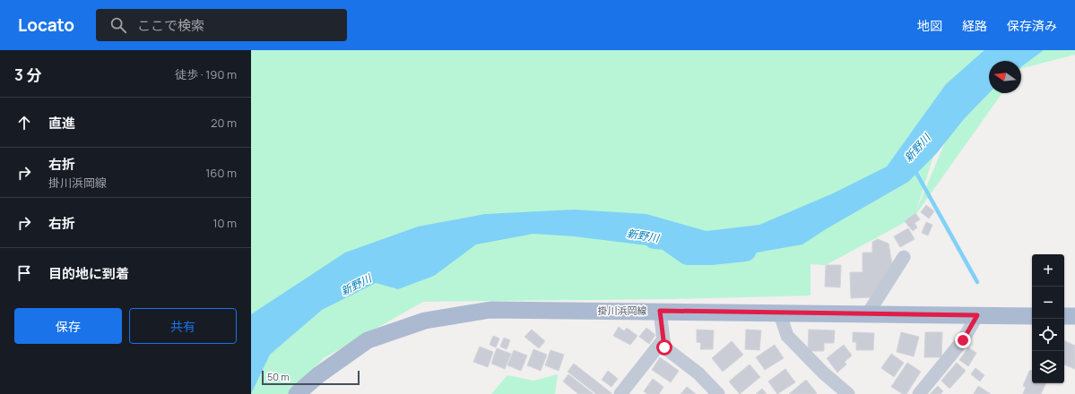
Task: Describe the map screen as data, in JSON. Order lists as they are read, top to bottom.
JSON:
{
  "streets": {
    "main road": ["掛川浜岡線"]
  },
  "water": ["新野川"],
  "scale_bar": "50 m",
  "north": "left",
  "page": {
    "header": "Locato",
    "search": "ここで検索",
    "nav": ["地図", "経路", "保存済み"],
    "heading": ["3 分", "徒歩 · 190 m"],
    "list": [
      ["直進", "20 m"],
      ["右折", "掛川浜岡線", "160 m"],
      ["右折", "10 m"],
      "目的地に到着"
    ],
    "map_buttons": ["+", "−"],
    "buttons": ["保存", "共有"],
    "scale": "50 m"
  }
}
